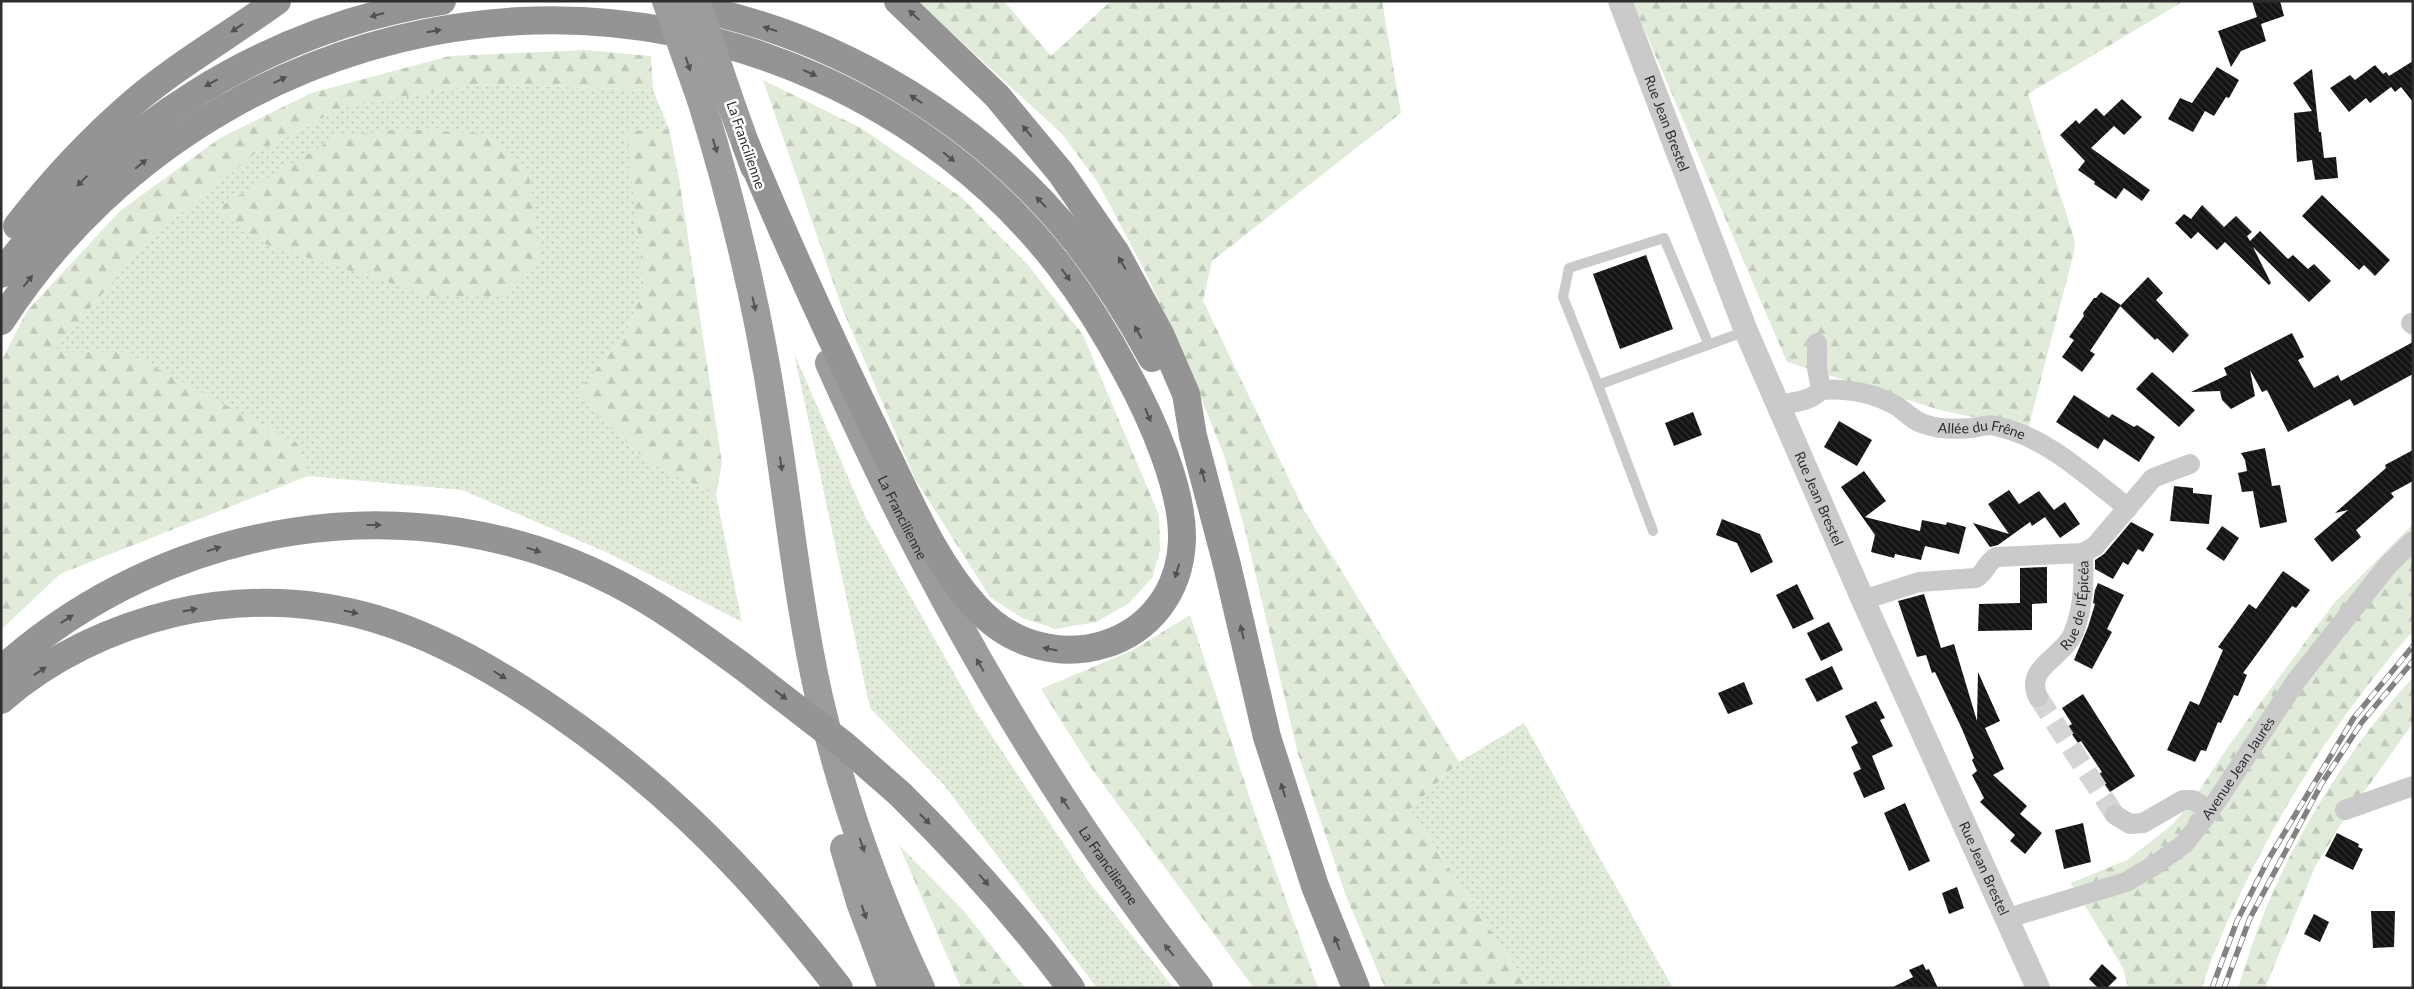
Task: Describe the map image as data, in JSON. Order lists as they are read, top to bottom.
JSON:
{
  "streets": {
    "highway": ["La Francilienne"],
    "street": [
      "Rue Jean Brestel",
      "Allée du Frêne",
      "Rue de l'Épicéa",
      "Avenue Jean Jaurès"
    ]
  },
  "crossings": [
    ["Rue Jean Brestel", "Avenue Jean Jaurès"],
    ["Allée du Frêne", "Rue de l'Épicéa"]
  ]
}
